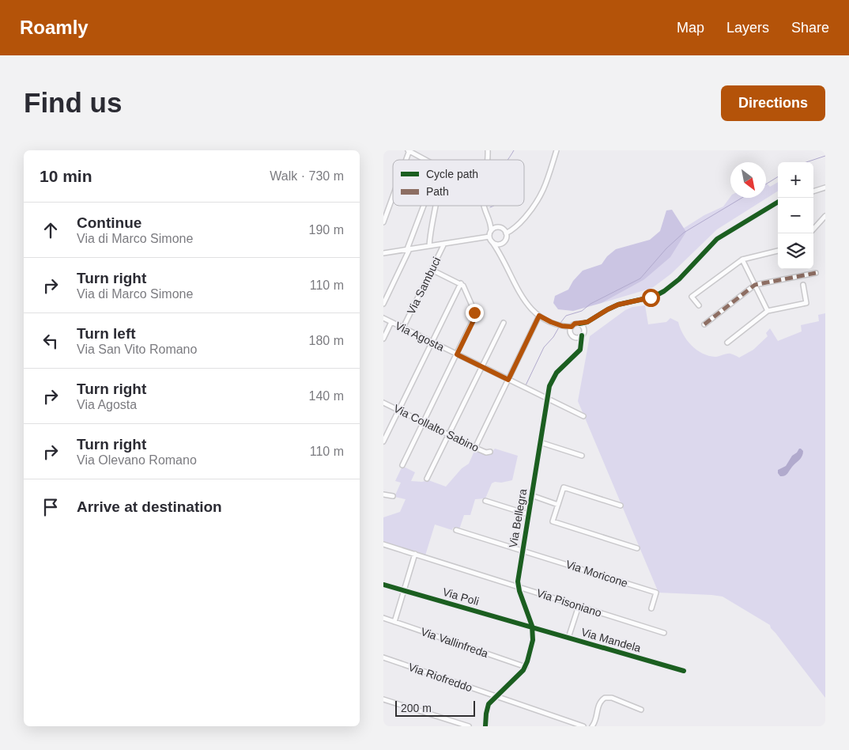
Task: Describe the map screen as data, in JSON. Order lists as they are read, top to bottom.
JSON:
{
  "streets": {
    "street": [
      "Via Sambuci",
      "Via Agosta",
      "Via Collalto Sabino",
      "Via Bellegra",
      "Via Moricone",
      "Via Poli",
      "Via Pisoniano",
      "Via Mandela",
      "Via Vallinfreda",
      "Via Riofreddo"
    ]
  },
  "crossings": [
    ["Via Sambuci", "Via Agosta"],
    ["Via Agosta", "Via Bellegra"],
    ["Via Bellegra", "Via Moricone"],
    ["Via Bellegra", "Via Poli"],
    ["Via Bellegra", "Via Pisoniano"],
    ["Via Bellegra", "Via Mandela"],
    ["Via Bellegra", "Via Vallinfreda"],
    ["Via Bellegra", "Via Riofreddo"],
    ["Via Poli", "Via Mandela"]
  ],
  "legend": ["Cycle path", "Path"],
  "scale_bar": "200 m",
  "north": "bottom right",
  "page": {
    "header": "Roamly",
    "nav": ["Map", "Layers", "Share"],
    "buttons": "Directions",
    "title": "Find us",
    "heading": ["10 min", "Walk · 730 m"],
    "map_buttons": ["+", "−"],
    "list": [
      ["Continue", "Via di Marco Simone", "190 m"],
      ["Turn right", "Via di Marco Simone", "110 m"],
      ["Turn left", "Via San Vito Romano", "180 m"],
      ["Turn right", "Via Agosta", "140 m"],
      ["Turn right", "Via Olevano Romano", "110 m"],
      "Arrive at destination"
    ],
    "scale": "200 m"
  }
}
